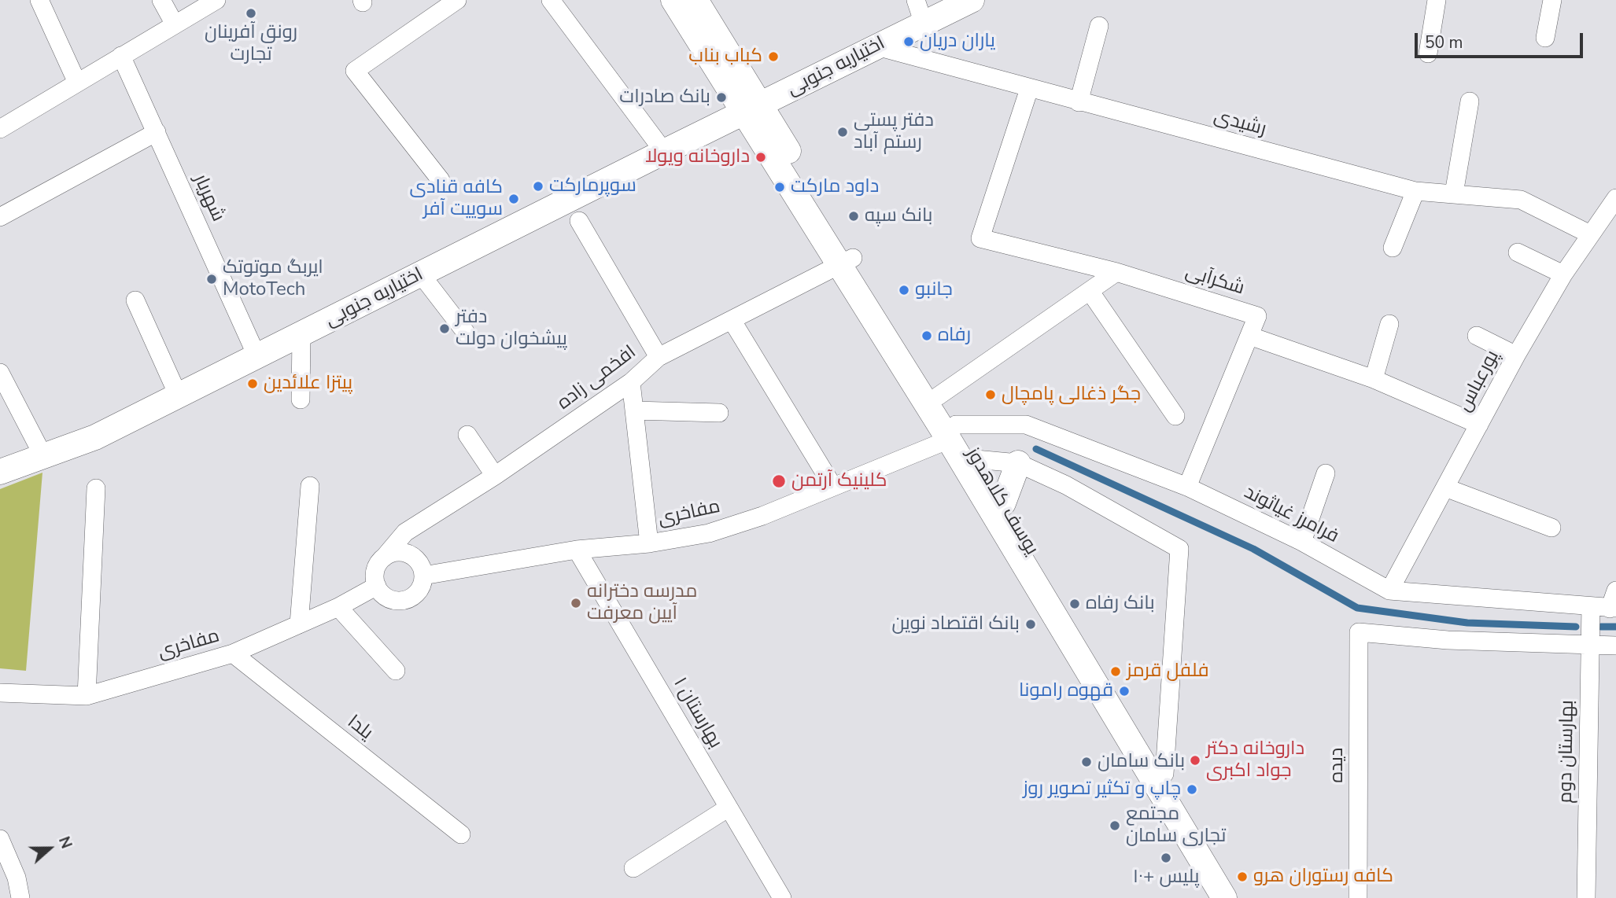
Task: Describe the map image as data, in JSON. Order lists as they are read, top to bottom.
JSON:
{
  "streets": {
    "main road": ["اختیاریه جنوبی", "یوسف کلاهدوز"],
    "street": [
      "رشیدی",
      "شهریار",
      "شکرآبی",
      "افخمی زاده",
      "پورعباس",
      "مفاخری",
      "فرامرز غیاثوند",
      "بهارستان ١",
      "یلدا",
      "بهارستان دوم",
      "دیده"
    ]
  },
  "crossings": [
    ["اختیاریه جنوبی", "رشیدی"],
    ["اختیاریه جنوبی", "شهریار"],
    ["اختیاریه جنوبی", "یوسف کلاهدوز"],
    ["رشیدی", "شکرآبی"],
    ["رشیدی", "پورعباس"],
    ["شکرآبی", "فرامرز غیاثوند"],
    ["افخمی زاده", "یوسف کلاهدوز"],
    ["افخمی زاده", "مفاخری"],
    ["پورعباس", "فرامرز غیاثوند"],
    ["یوسف کلاهدوز", "مفاخری"],
    ["یوسف کلاهدوز", "فرامرز غیاثوند"],
    ["مفاخری", "فرامرز غیاثوند"],
    ["مفاخری", "بهارستان ١"],
    ["مفاخری", "یلدا"],
    ["فرامرز غیاثوند", "بهارستان دوم"],
    ["بهارستان دوم", "دیده"]
  ],
  "places": [
    "رونق آفرینان تجارت",
    "یاران دریان",
    "کباب بناب",
    "بانک صادرات",
    "دفتر پستی رستم آباد",
    "داروخانه ویولا",
    "سوپرمارکت",
    "داود مارکت",
    "کافه قنادی سوییت آفر",
    "بانک سپه",
    "ایربگ موتوتک MotoTech",
    "جانبو",
    "دفتر پیشخوان دولت",
    "رفاه",
    "پیتزا علائدین",
    "جگر ذغالی پامچال",
    "کلینیک آرتمن",
    "مدرسه دخترانه آیین معرفت",
    "بانک رفاه",
    "بانک اقتصاد نوین",
    "فلفل قرمز",
    "قهوه رامونا",
    "داروخانه دکتر جواد اکبری",
    "بانک سامان",
    "چاپ و تکثیر تصویر روز",
    "مجتمع تجاری سامان",
    "پلیس +۱۰",
    "کافه رستوران هرو"
  ],
  "scale_bar": "50 m",
  "north": "right"
}
